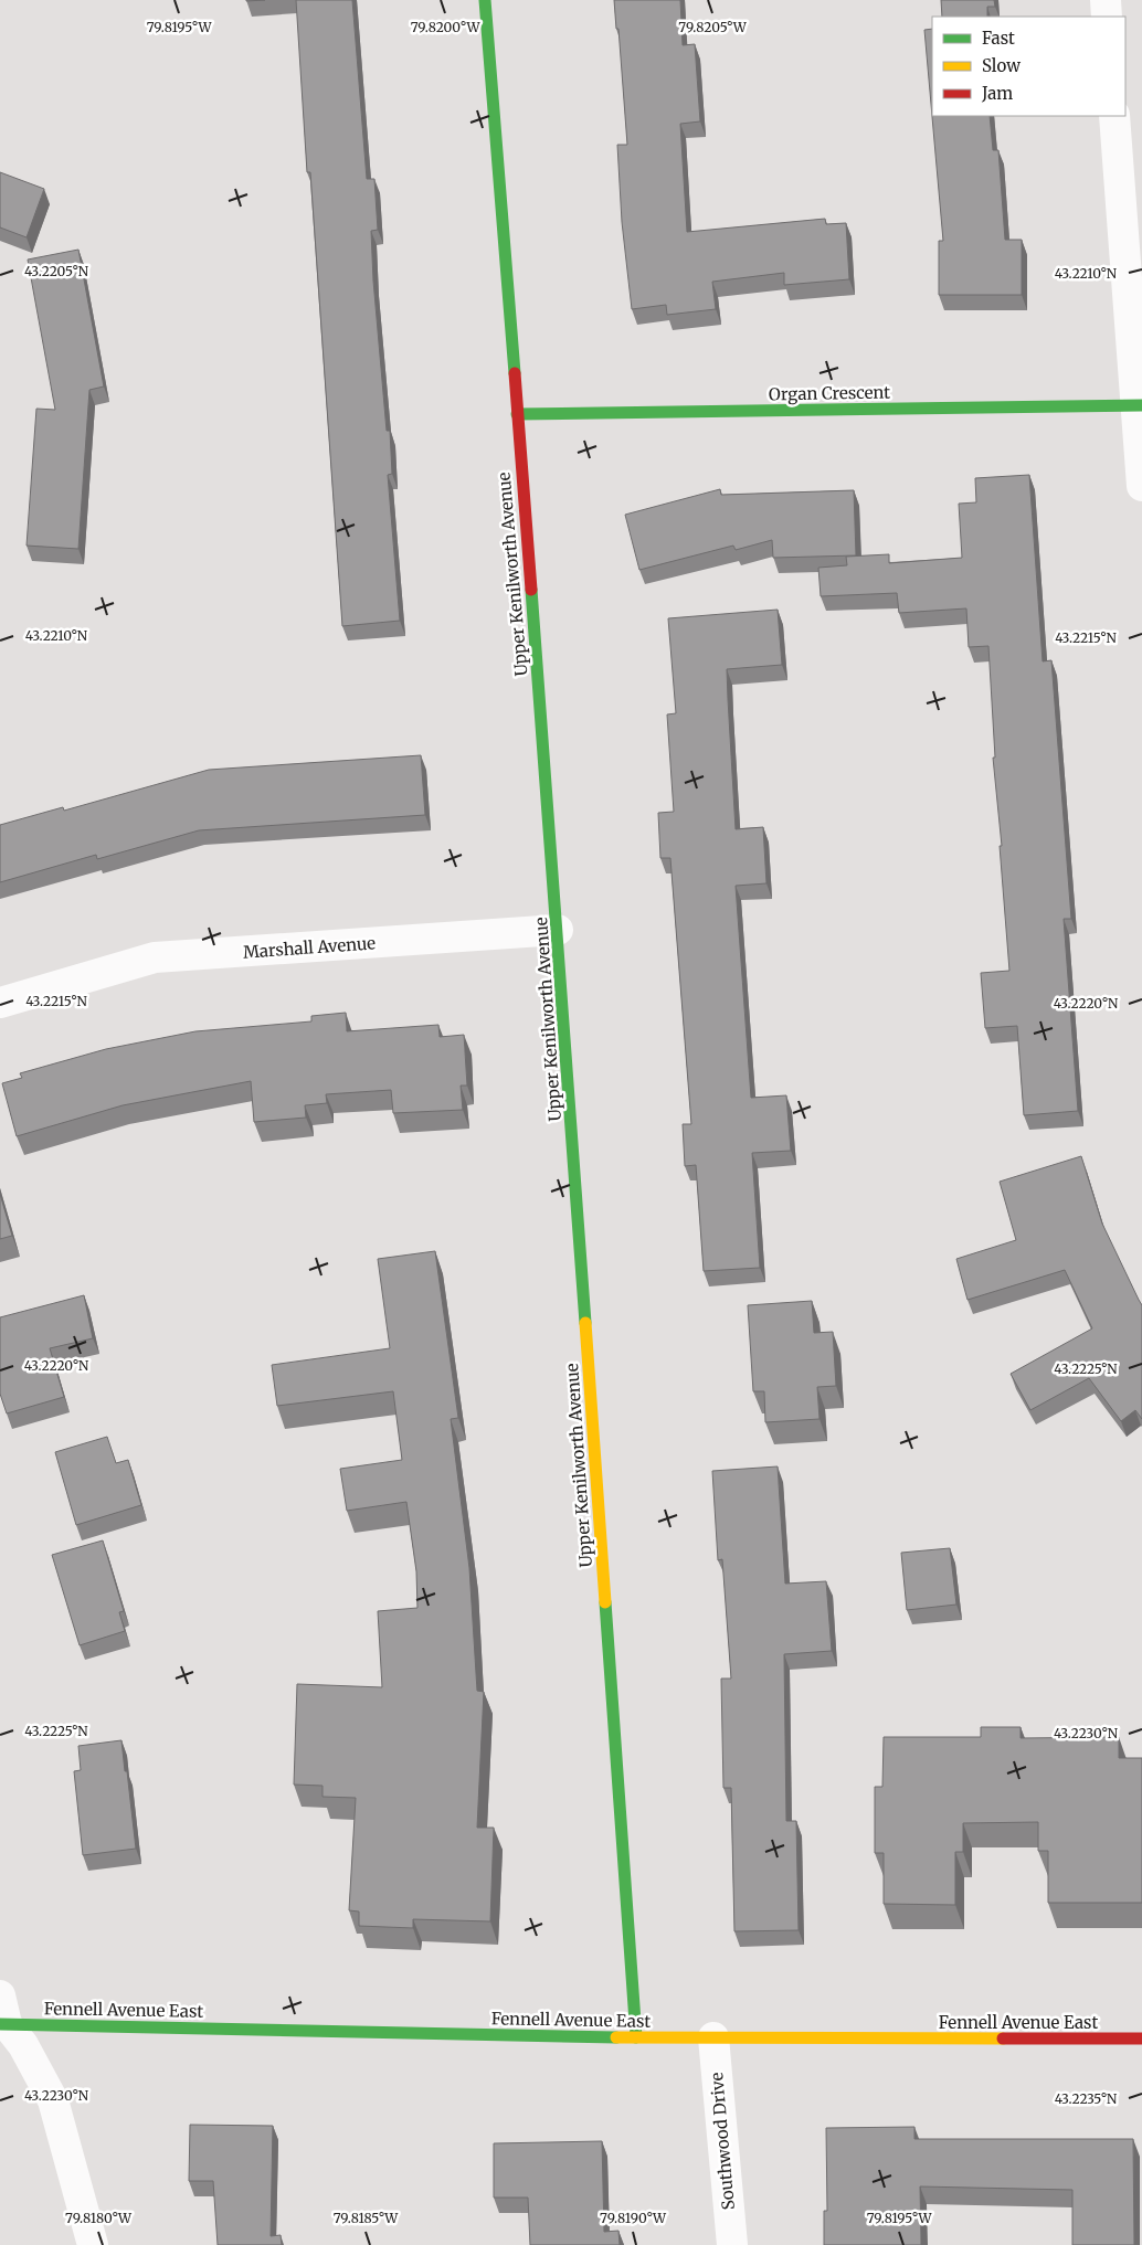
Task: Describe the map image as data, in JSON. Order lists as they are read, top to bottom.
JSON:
{
  "streets": {
    "street": [
      "Organ Crescent",
      "Upper Kenilworth Avenue",
      "Marshall Avenue",
      "Fennell Avenue East",
      "Southwood Drive"
    ]
  },
  "crossings": [
    ["Organ Crescent", "Upper Kenilworth Avenue"],
    ["Upper Kenilworth Avenue", "Marshall Avenue"],
    ["Upper Kenilworth Avenue", "Fennell Avenue East"],
    ["Fennell Avenue East", "Southwood Drive"]
  ],
  "legend": ["Fast", "Slow", "Jam"],
  "coordinates": [
    "79.8195°W",
    "79.8200°W",
    "79.8205°W",
    "43.2205°N",
    "43.2210°N",
    "43.2215°N",
    "43.2220°N",
    "43.2225°N",
    "43.2230°N",
    "43.2235°N",
    "79.8180°W",
    "79.8185°W",
    "79.8190°W"
  ]
}
